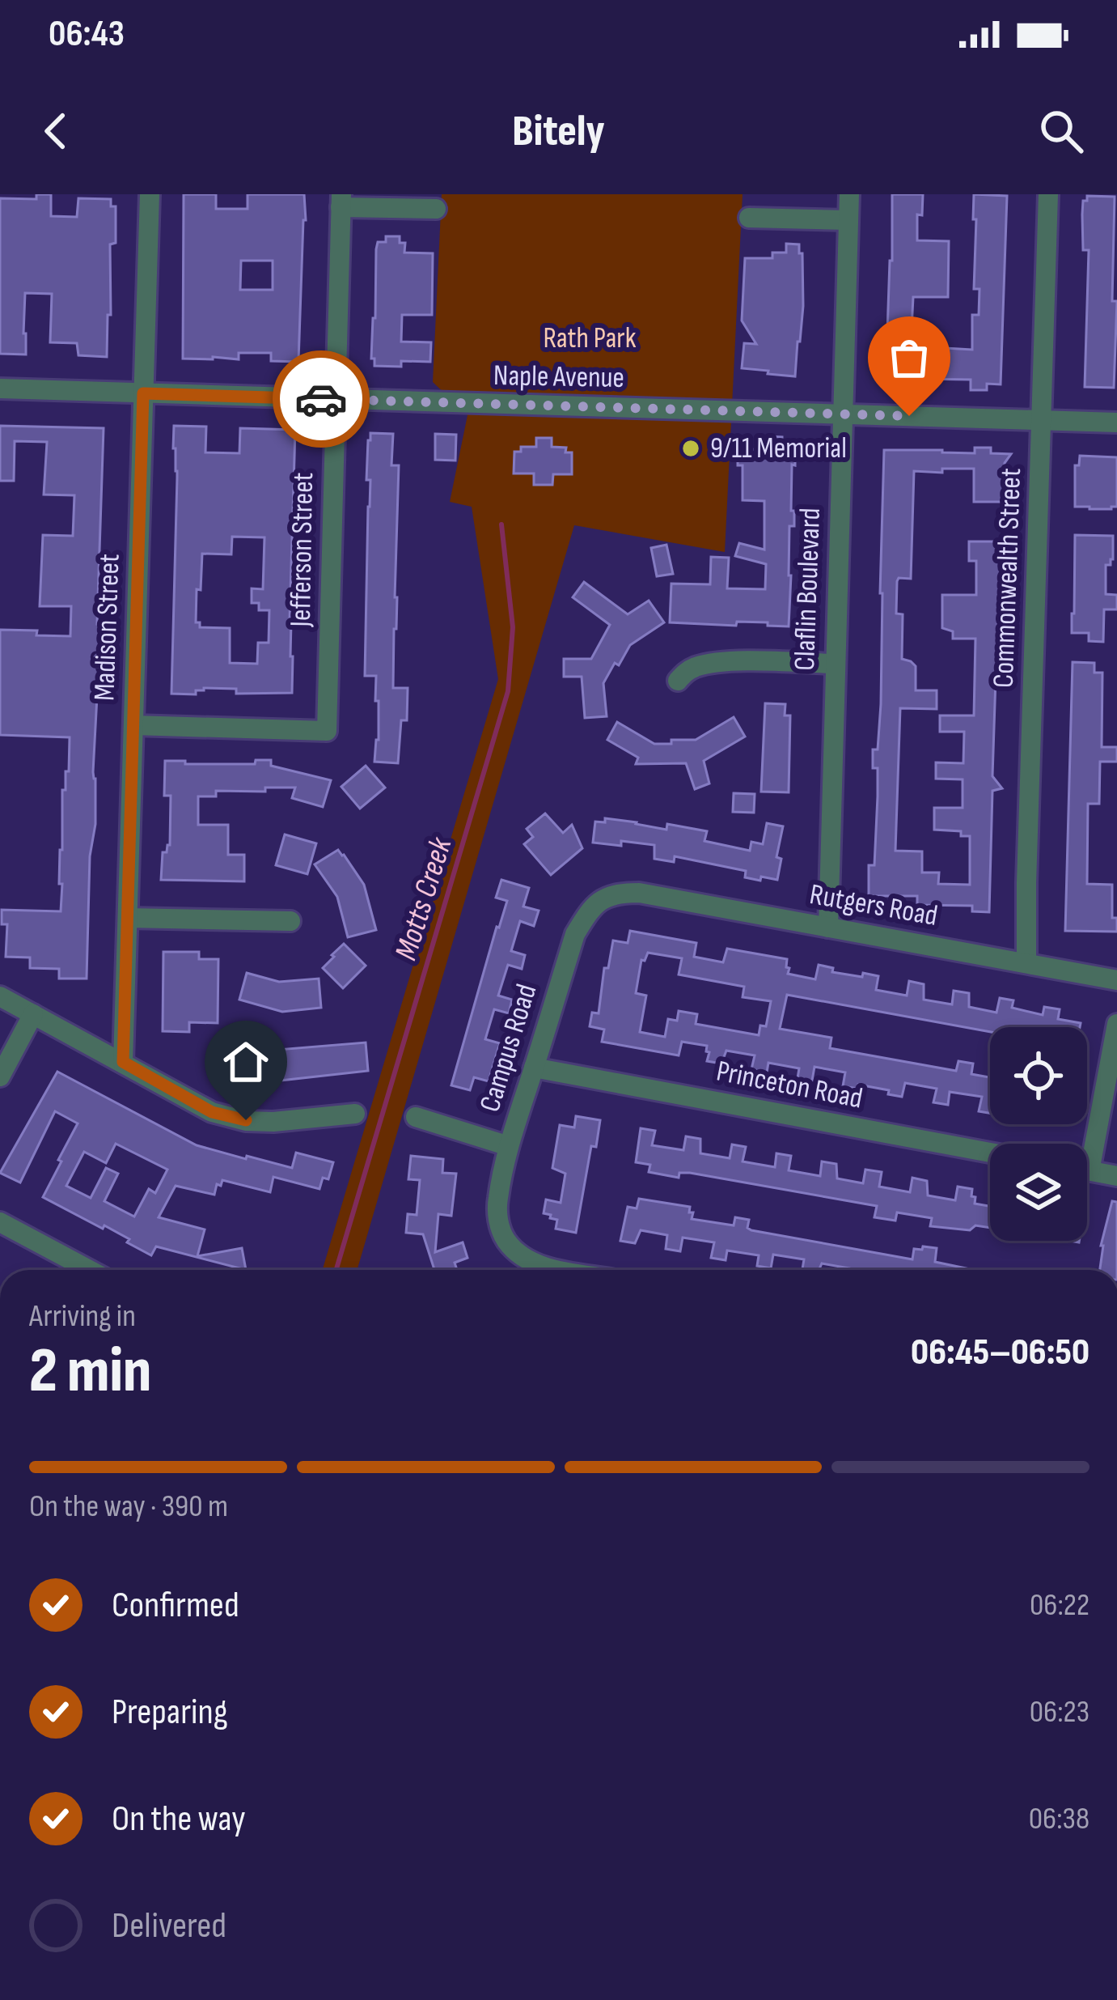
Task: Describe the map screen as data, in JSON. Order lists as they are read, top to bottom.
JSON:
{
  "streets": {
    "street": [
      "Naple Avenue",
      "Jefferson Street",
      "Commonwealth Street",
      "Claflin Boulevard",
      "Madison Street",
      "Rutgers Road",
      "Campus Road",
      "Princeton Road"
    ]
  },
  "crossings": [
    ["Naple Avenue", "Jefferson Street"],
    ["Naple Avenue", "Commonwealth Street"],
    ["Naple Avenue", "Claflin Boulevard"],
    ["Naple Avenue", "Madison Street"],
    ["Jefferson Street", "Madison Street"],
    ["Commonwealth Street", "Rutgers Road"],
    ["Claflin Boulevard", "Rutgers Road"],
    ["Rutgers Road", "Campus Road"],
    ["Campus Road", "Princeton Road"]
  ],
  "water": ["Motts Creek"],
  "parks": ["Rath Park"],
  "places": ["9/11 Memorial"],
  "page": {
    "status": "06:43",
    "header": "Bitely",
    "heading": ["2 min", "Arriving in", "06:45–06:50"],
    "bar": "On the way · 390 m",
    "list": [
      ["Confirmed", "06:22"],
      ["Preparing", "06:23"],
      ["On the way", "06:38"],
      "Delivered"
    ]
  }
}
